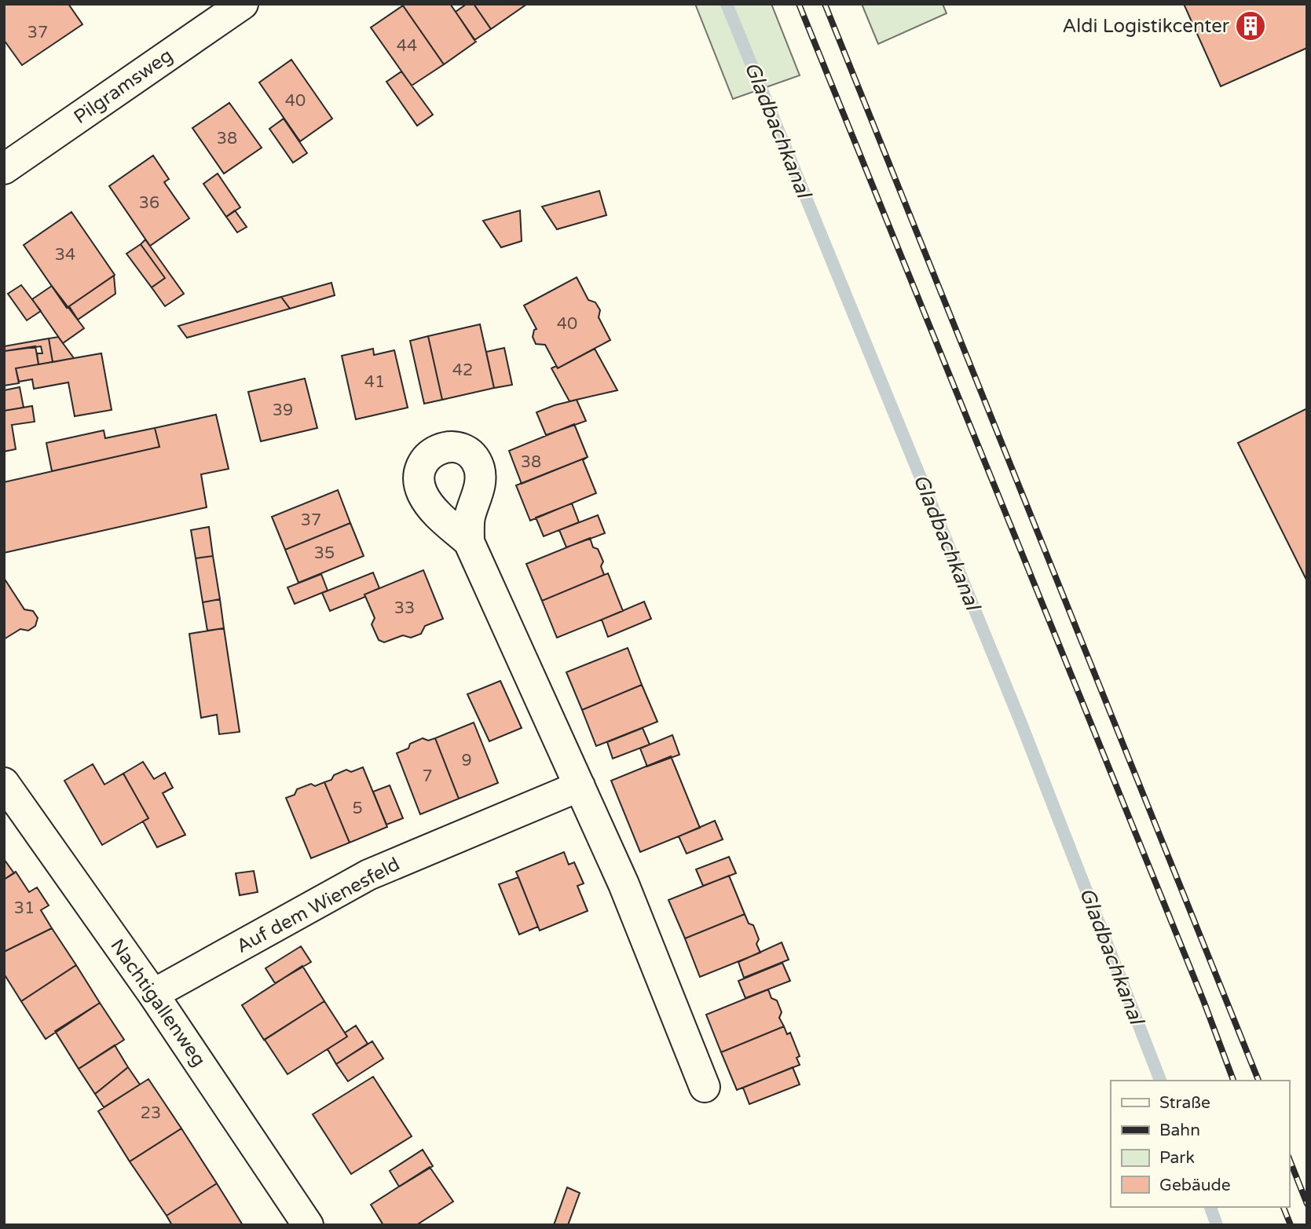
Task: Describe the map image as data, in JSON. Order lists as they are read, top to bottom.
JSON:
{
  "streets": {
    "street": ["Pilgramsweg", "Auf dem Wienesfeld", "Nachtigallenweg"]
  },
  "crossings": [
    ["Auf dem Wienesfeld", "Nachtigallenweg"]
  ],
  "water": ["Gladbachkanal"],
  "places": {
    "building": ["Aldi Logistikcenter"]
  },
  "house_numbers": [
    "37",
    "44",
    "40",
    "38",
    "36",
    "34",
    "40",
    "42",
    "41",
    "39",
    "38",
    "37",
    "35",
    "33",
    "9",
    "7",
    "5",
    "31",
    "23"
  ],
  "legend": [
    "Straße",
    "Bahn",
    "Park",
    "Gebäude"
  ]
}
